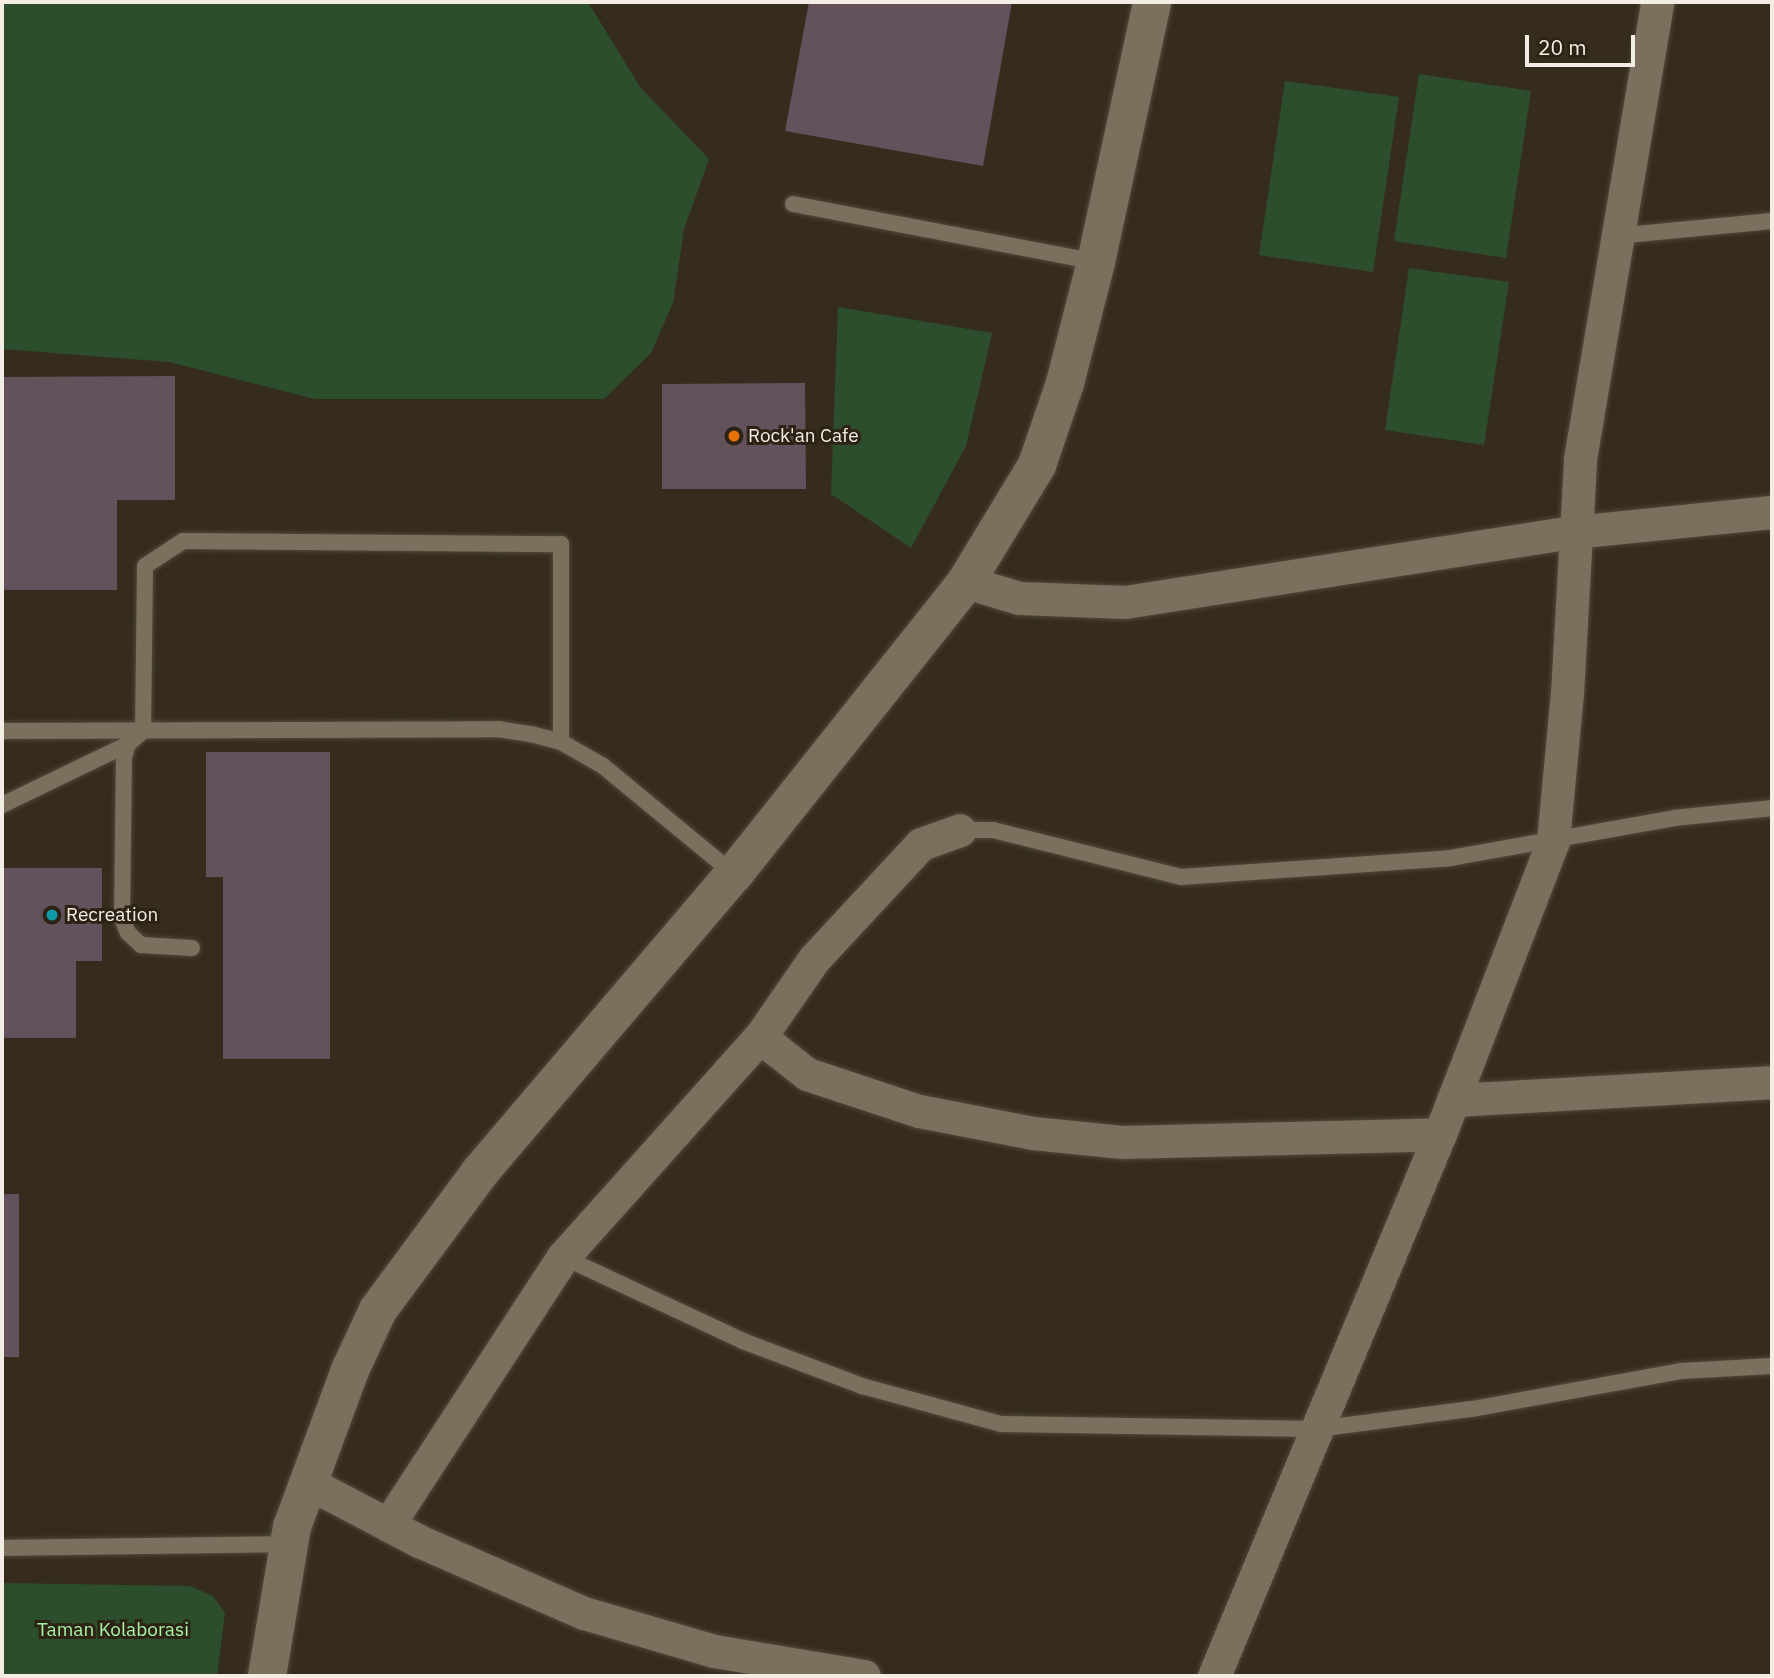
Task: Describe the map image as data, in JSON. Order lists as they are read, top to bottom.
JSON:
{
  "parks": ["Taman Kolaborasi"],
  "places": ["Rock'an Cafe", "Recreation"],
  "scale_bar": "20 m"
}
